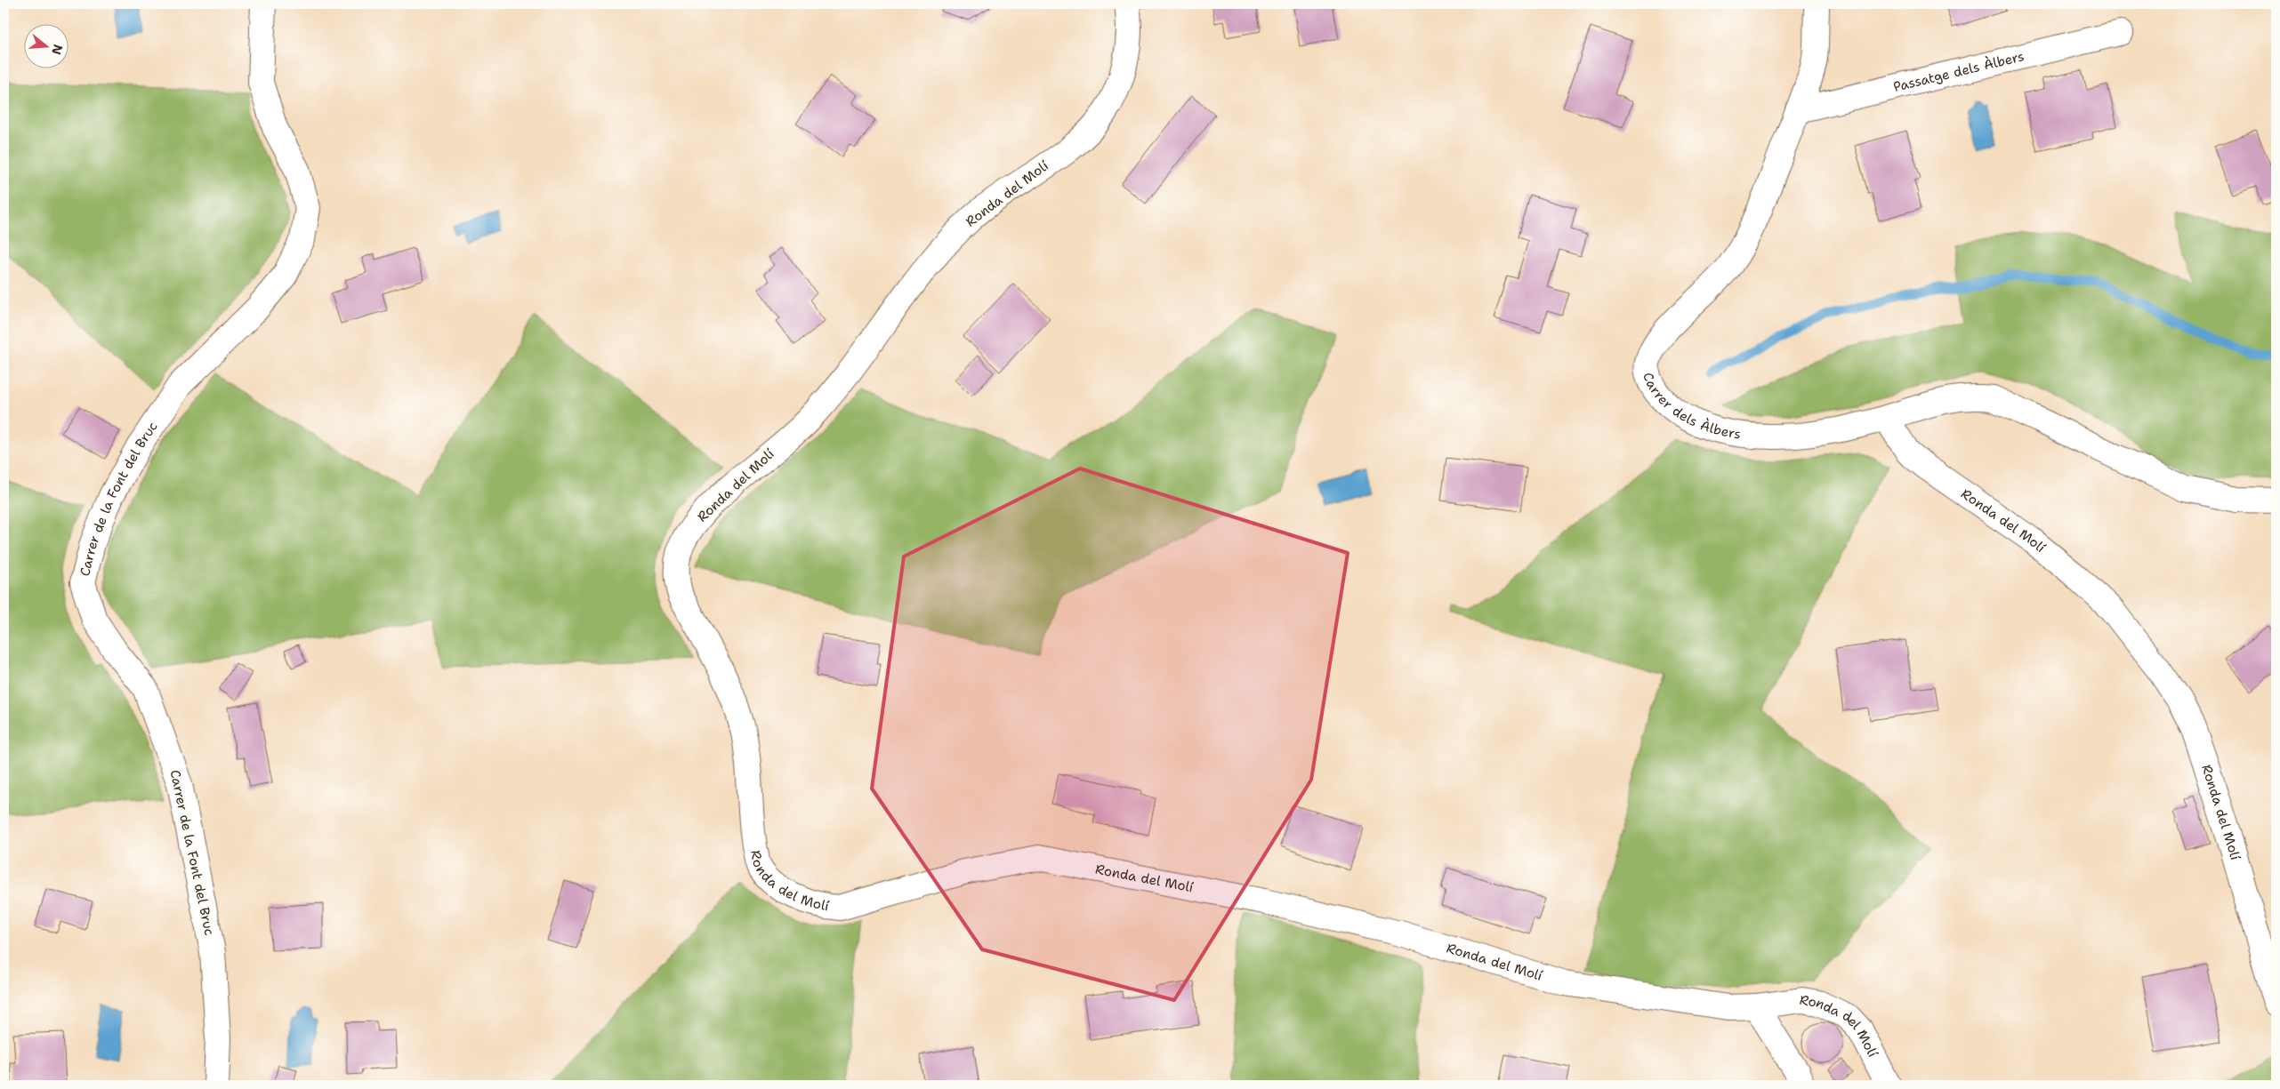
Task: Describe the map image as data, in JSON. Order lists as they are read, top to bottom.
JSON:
{
  "streets": {
    "street": [
      "Passatge dels Àlbers",
      "Ronda del Molí",
      "Carrer dels Àlbers",
      "Carrer de la Font del Bruc"
    ]
  },
  "crossings": [
    ["Passatge dels Àlbers", "Carrer dels Àlbers"],
    ["Ronda del Molí", "Carrer dels Àlbers"]
  ],
  "north": "right"
}
